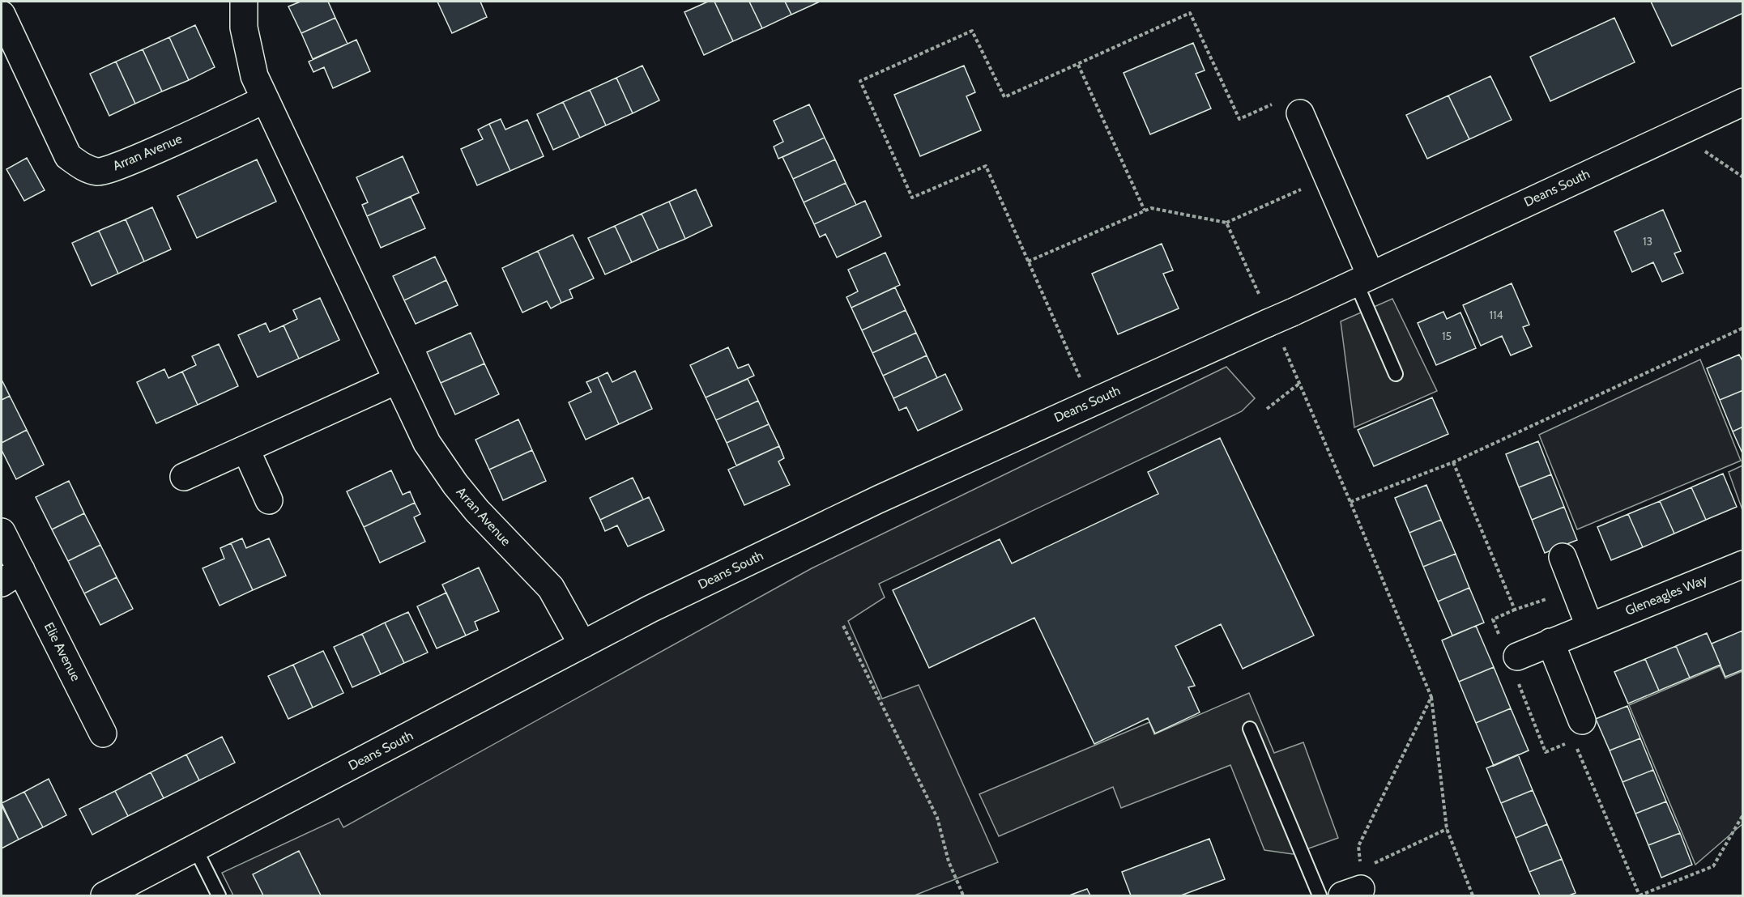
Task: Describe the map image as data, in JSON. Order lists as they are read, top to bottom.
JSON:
{
  "streets": {
    "street": [
      "Arran Avenue",
      "Deans South",
      "Gleneagles Way",
      "Elie Avenue"
    ]
  },
  "crossings": [
    ["Arran Avenue", "Deans South"]
  ],
  "house_numbers": ["13", "114", "15"]
}
